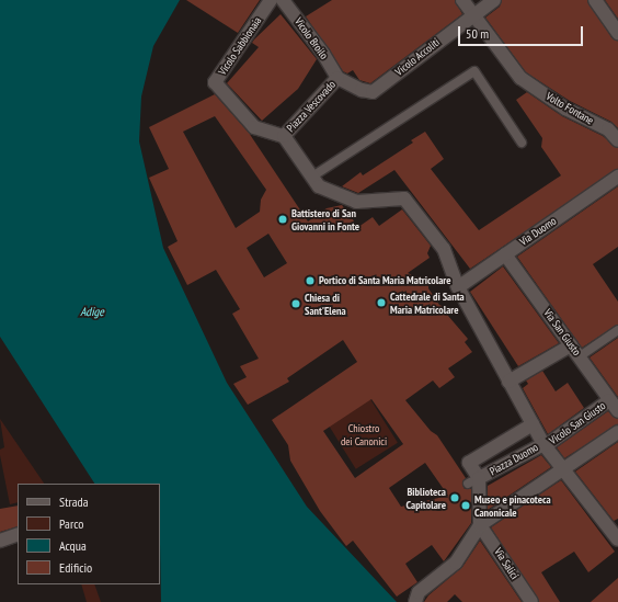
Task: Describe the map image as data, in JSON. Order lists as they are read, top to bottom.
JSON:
{
  "streets": {
    "street": [
      "Vicolo Broilo",
      "Vicolo Sabbionaia",
      "Vicolo Accoliti",
      "Piazza Vescovado",
      "Volto Fontane",
      "Via Duomo",
      "Via San Giusto",
      "Vicolo San Giusto",
      "Piazza Duomo",
      "Via Salici"
    ]
  },
  "crossings": [
    ["Vicolo Broilo", "Vicolo Accoliti"],
    ["Vicolo Broilo", "Piazza Vescovado"],
    ["Vicolo Sabbionaia", "Piazza Vescovado"],
    ["Vicolo Accoliti", "Piazza Vescovado"],
    ["Vicolo Accoliti", "Volto Fontane"],
    ["Via Duomo", "Via San Giusto"],
    ["Via Duomo", "Piazza Duomo"],
    ["Via San Giusto", "Vicolo San Giusto"],
    ["Vicolo San Giusto", "Piazza Duomo"]
  ],
  "water": ["Adige"],
  "parks": ["Chiostro dei Canonici"],
  "places": [
    "Battistero di San Giovanni in Fonte",
    "Portico di Santa Maria Matricolare",
    "Cattedrale di Santa Maria Matricolare",
    "Chiesa di Sant'Elena",
    "Biblioteca Capitolare",
    "Museo e pinacoteca Canonicale"
  ],
  "legend": [
    "Strada",
    "Parco",
    "Acqua",
    "Edificio"
  ],
  "scale_bar": "50 m"
}
